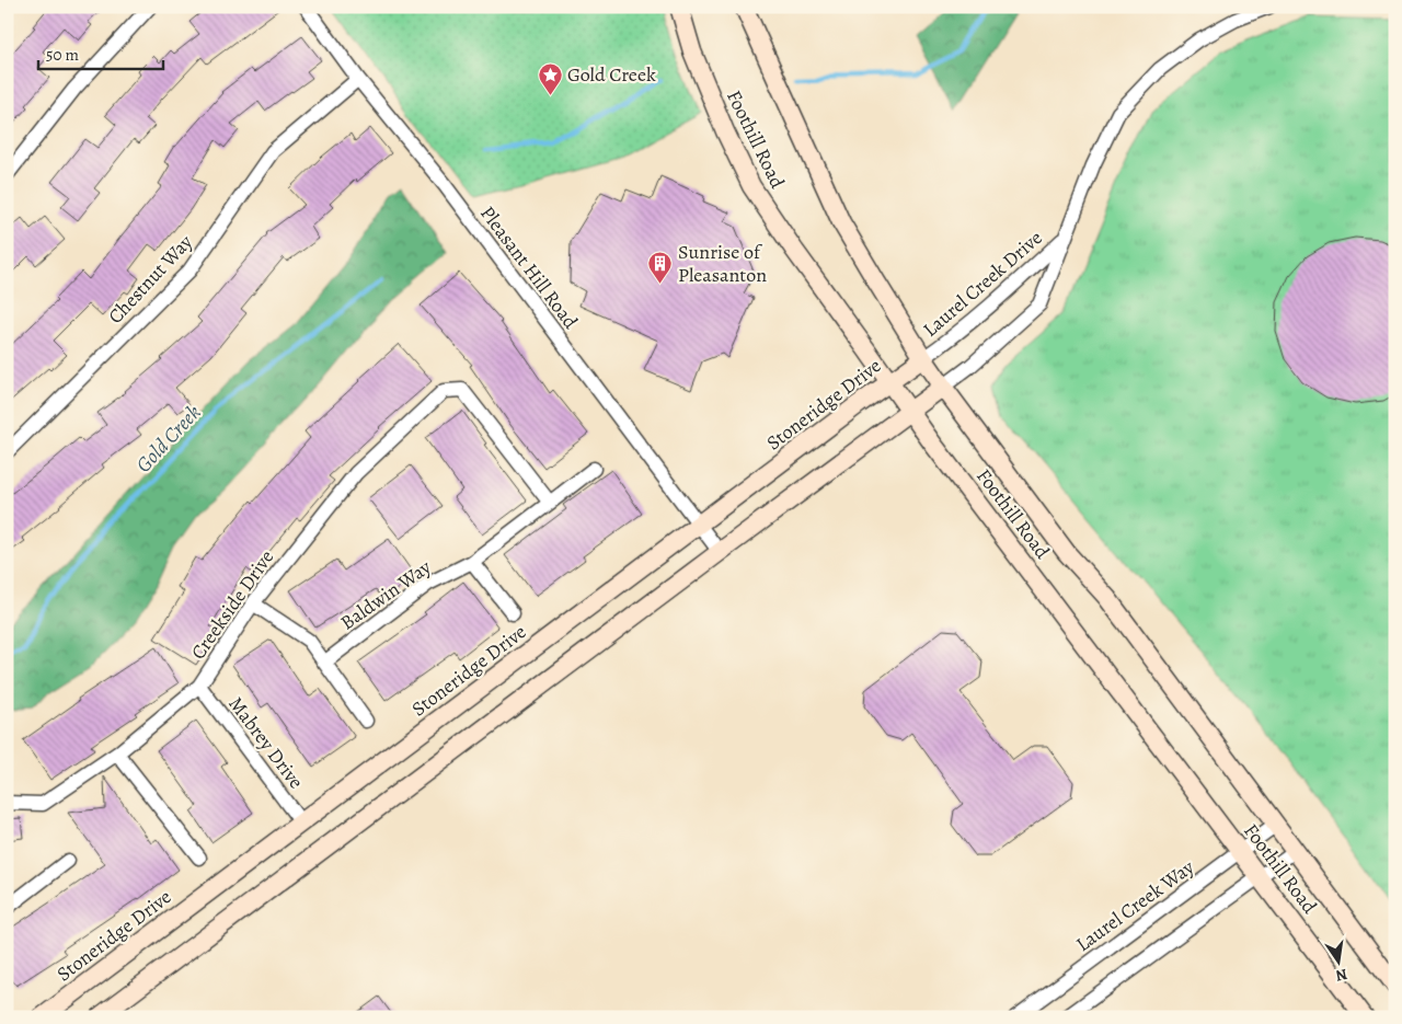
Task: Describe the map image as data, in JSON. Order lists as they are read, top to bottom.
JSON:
{
  "streets": {
    "main road": ["Foothill Road", "Stoneridge Drive"],
    "street": [
      "Pleasant Hill Road",
      "Chestnut Way",
      "Laurel Creek Drive",
      "Baldwin Way",
      "Creekside Drive",
      "Mabrey Drive",
      "Laurel Creek Way"
    ]
  },
  "crossings": [
    ["Foothill Road", "Laurel Creek Drive"],
    ["Foothill Road", "Stoneridge Drive"],
    ["Foothill Road", "Laurel Creek Way"],
    ["Pleasant Hill Road", "Chestnut Way"],
    ["Pleasant Hill Road", "Stoneridge Drive"],
    ["Laurel Creek Drive", "Stoneridge Drive"],
    ["Stoneridge Drive", "Mabrey Drive"],
    ["Baldwin Way", "Creekside Drive"],
    ["Creekside Drive", "Mabrey Drive"]
  ],
  "water": ["Gold Creek"],
  "places": {
    "place": ["Gold Creek"],
    "building": ["Sunrise of Pleasanton"]
  },
  "scale_bar": "50 m",
  "north": "bottom"
}
